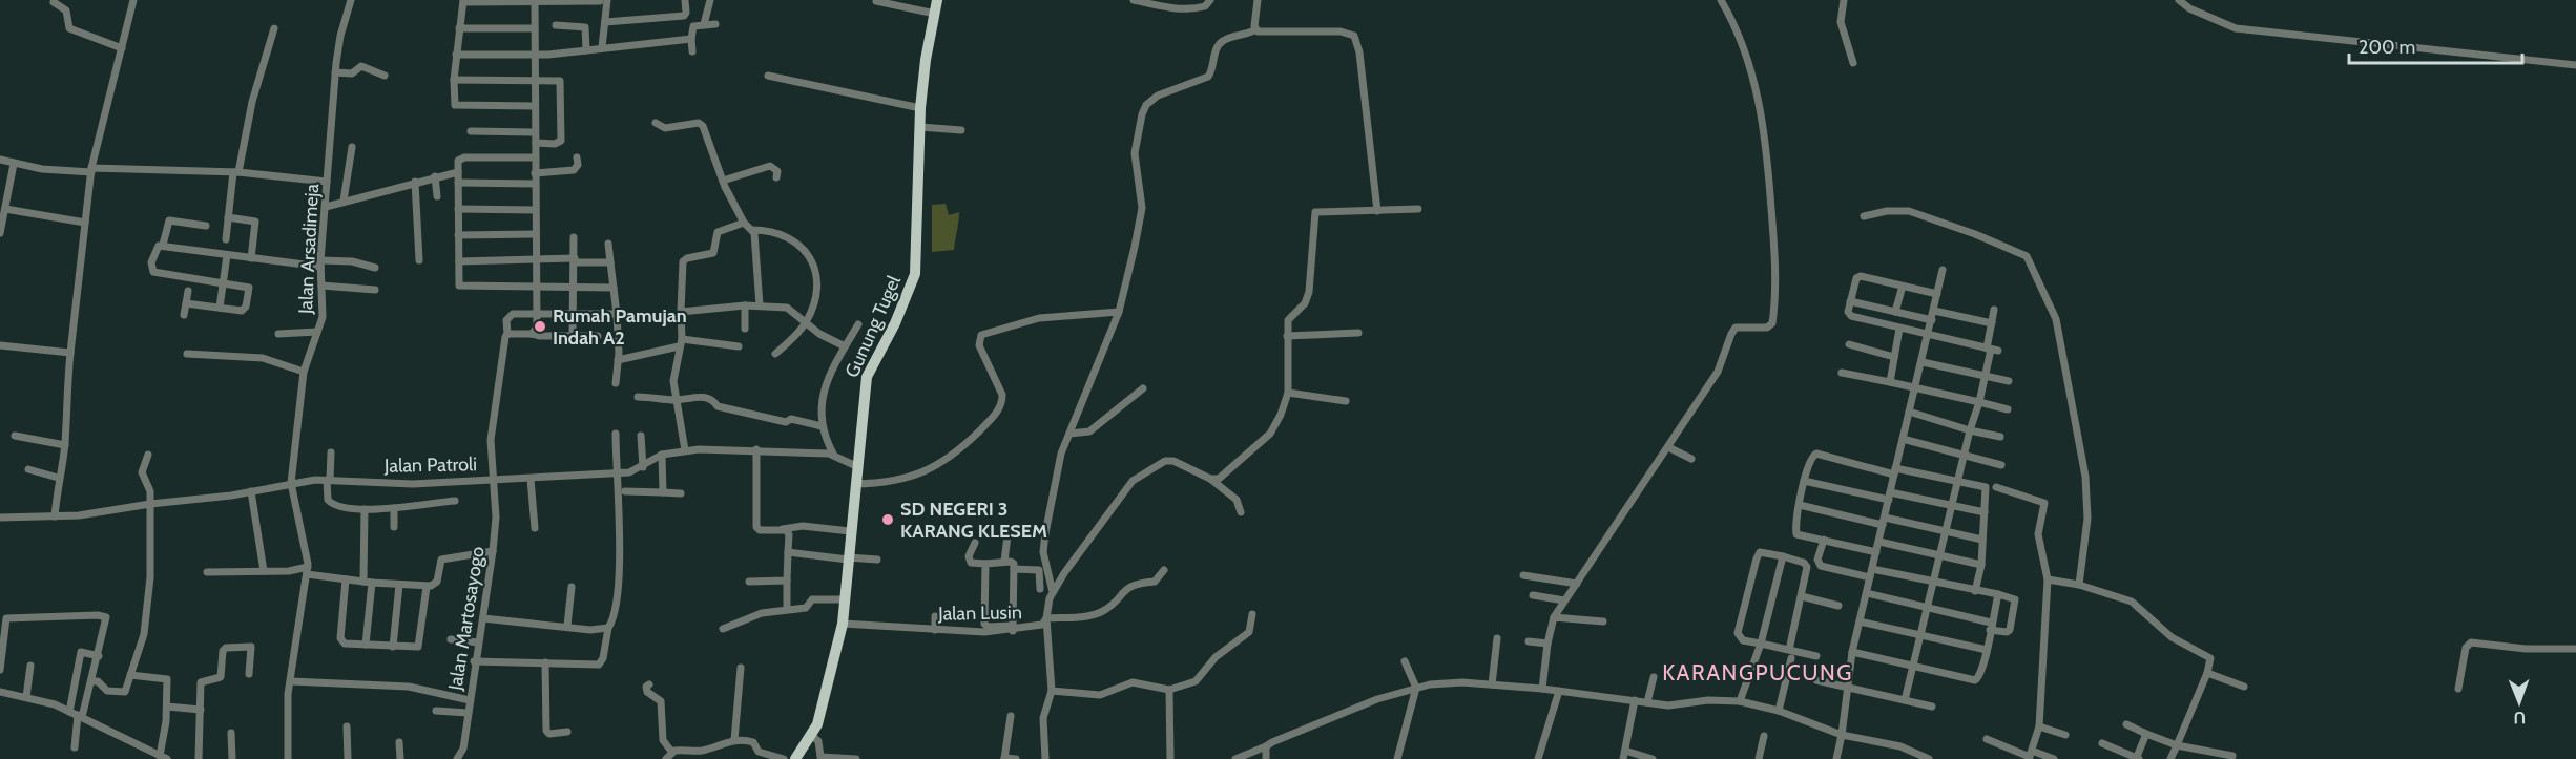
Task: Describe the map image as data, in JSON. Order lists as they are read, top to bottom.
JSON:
{
  "streets": {
    "main road": ["Gunung Tugel"],
    "street": [
      "Jalan Arsadimeja",
      "Jalan Patroli",
      "Jalan Lusin",
      "Jalan Martosayogo"
    ]
  },
  "crossings": [
    ["Jalan Arsadimeja", "Jalan Patroli"],
    ["Gunung Tugel", "Jalan Patroli"],
    ["Gunung Tugel", "Jalan Lusin"],
    ["Jalan Patroli", "Jalan Martosayogo"]
  ],
  "districts": ["KARANGPUCUNG"],
  "places": ["Rumah Pamujan Indah A2", "SD NEGERI 3 KARANG KLESEM"],
  "scale_bar": "200 m",
  "north": "bottom"
}
